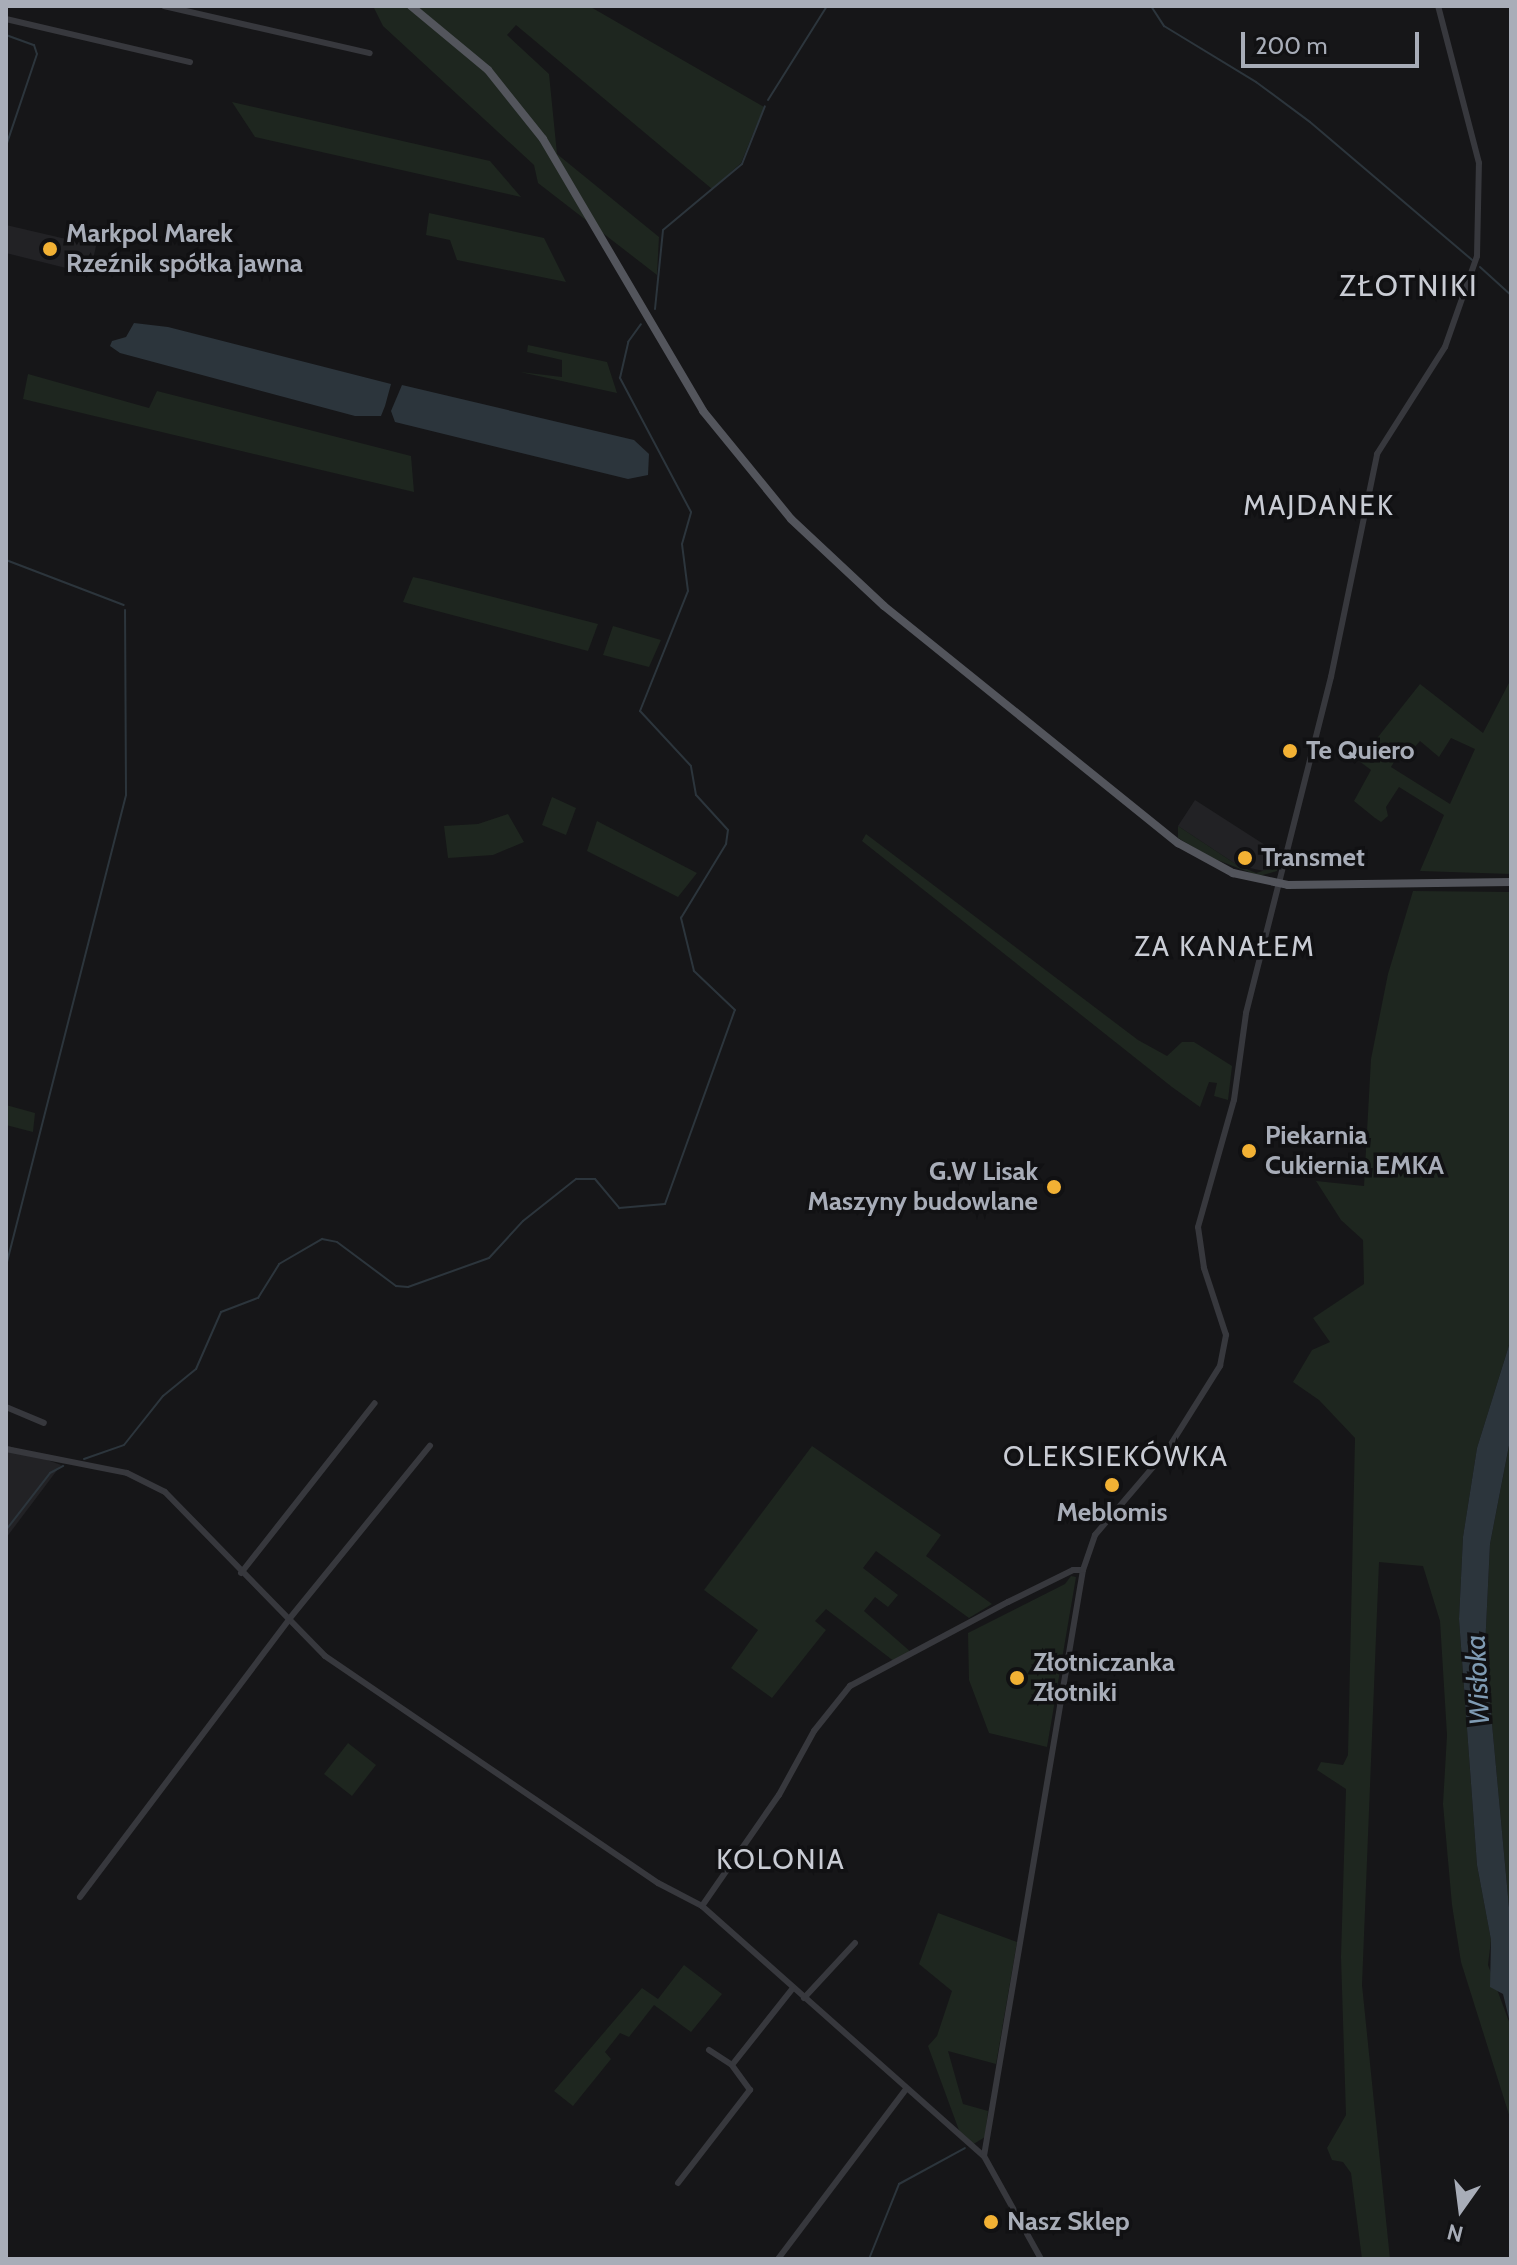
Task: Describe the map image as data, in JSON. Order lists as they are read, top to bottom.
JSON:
{
  "districts": [
    "ZŁOTNIKI",
    "MAJDANEK",
    "ZA KANAŁEM",
    "OLEKSIEKÓWKA",
    "KOLONIA"
  ],
  "water": ["Wisłoka"],
  "places": [
    "Markpol Marek Rzeźnik spółka jawna",
    "Te Quiero",
    "Transmet",
    "Piekarnia Cukiernia EMKA",
    "G.W Lisak Maszyny budowlane",
    "Meblomis",
    "Złotniczanka Złotniki",
    "Nasz Sklep"
  ],
  "scale_bar": "200 m",
  "north": "bottom"
}
